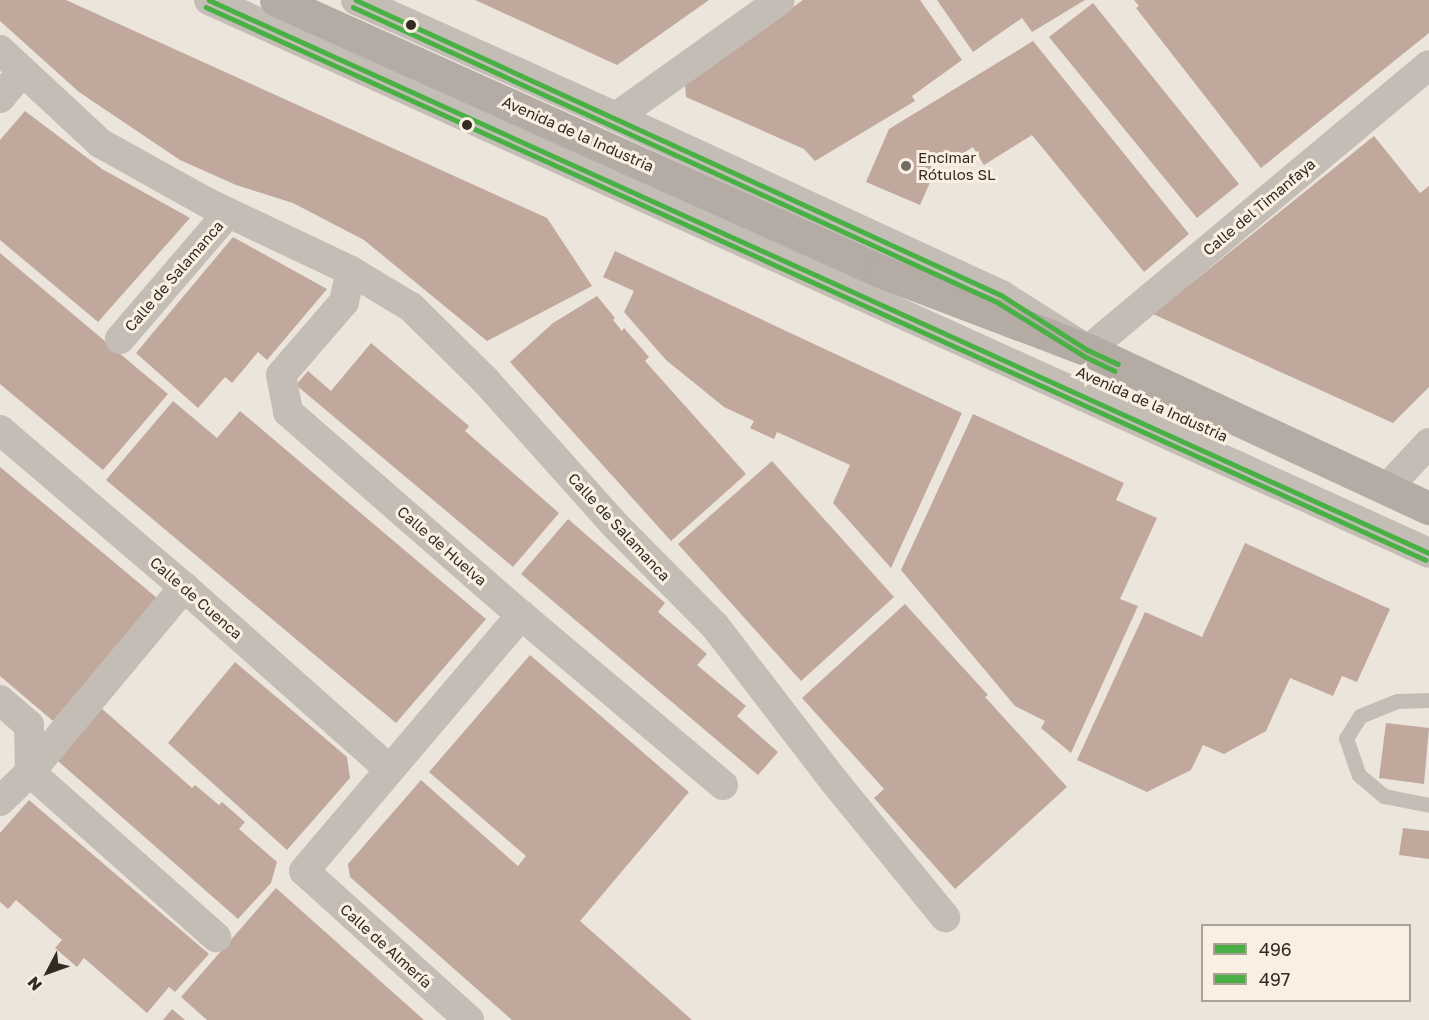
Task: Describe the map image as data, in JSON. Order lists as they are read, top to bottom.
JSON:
{
  "streets": {
    "main road": ["Avenida de la Industria"],
    "street": [
      "Calle del Timanfaya",
      "Calle de Salamanca",
      "Calle de Huelva",
      "Calle de Cuenca",
      "Calle de Almería"
    ]
  },
  "crossings": [
    ["Avenida de la Industria", "Calle del Timanfaya"],
    ["Calle de Salamanca", "Calle de Huelva"],
    ["Calle de Cuenca", "Calle de Almería"]
  ],
  "places": ["Encimar Rótulos SL"],
  "lines": ["transit line 496", "transit line 497"],
  "legend": ["496", "497"],
  "north": "bottom left"
}
